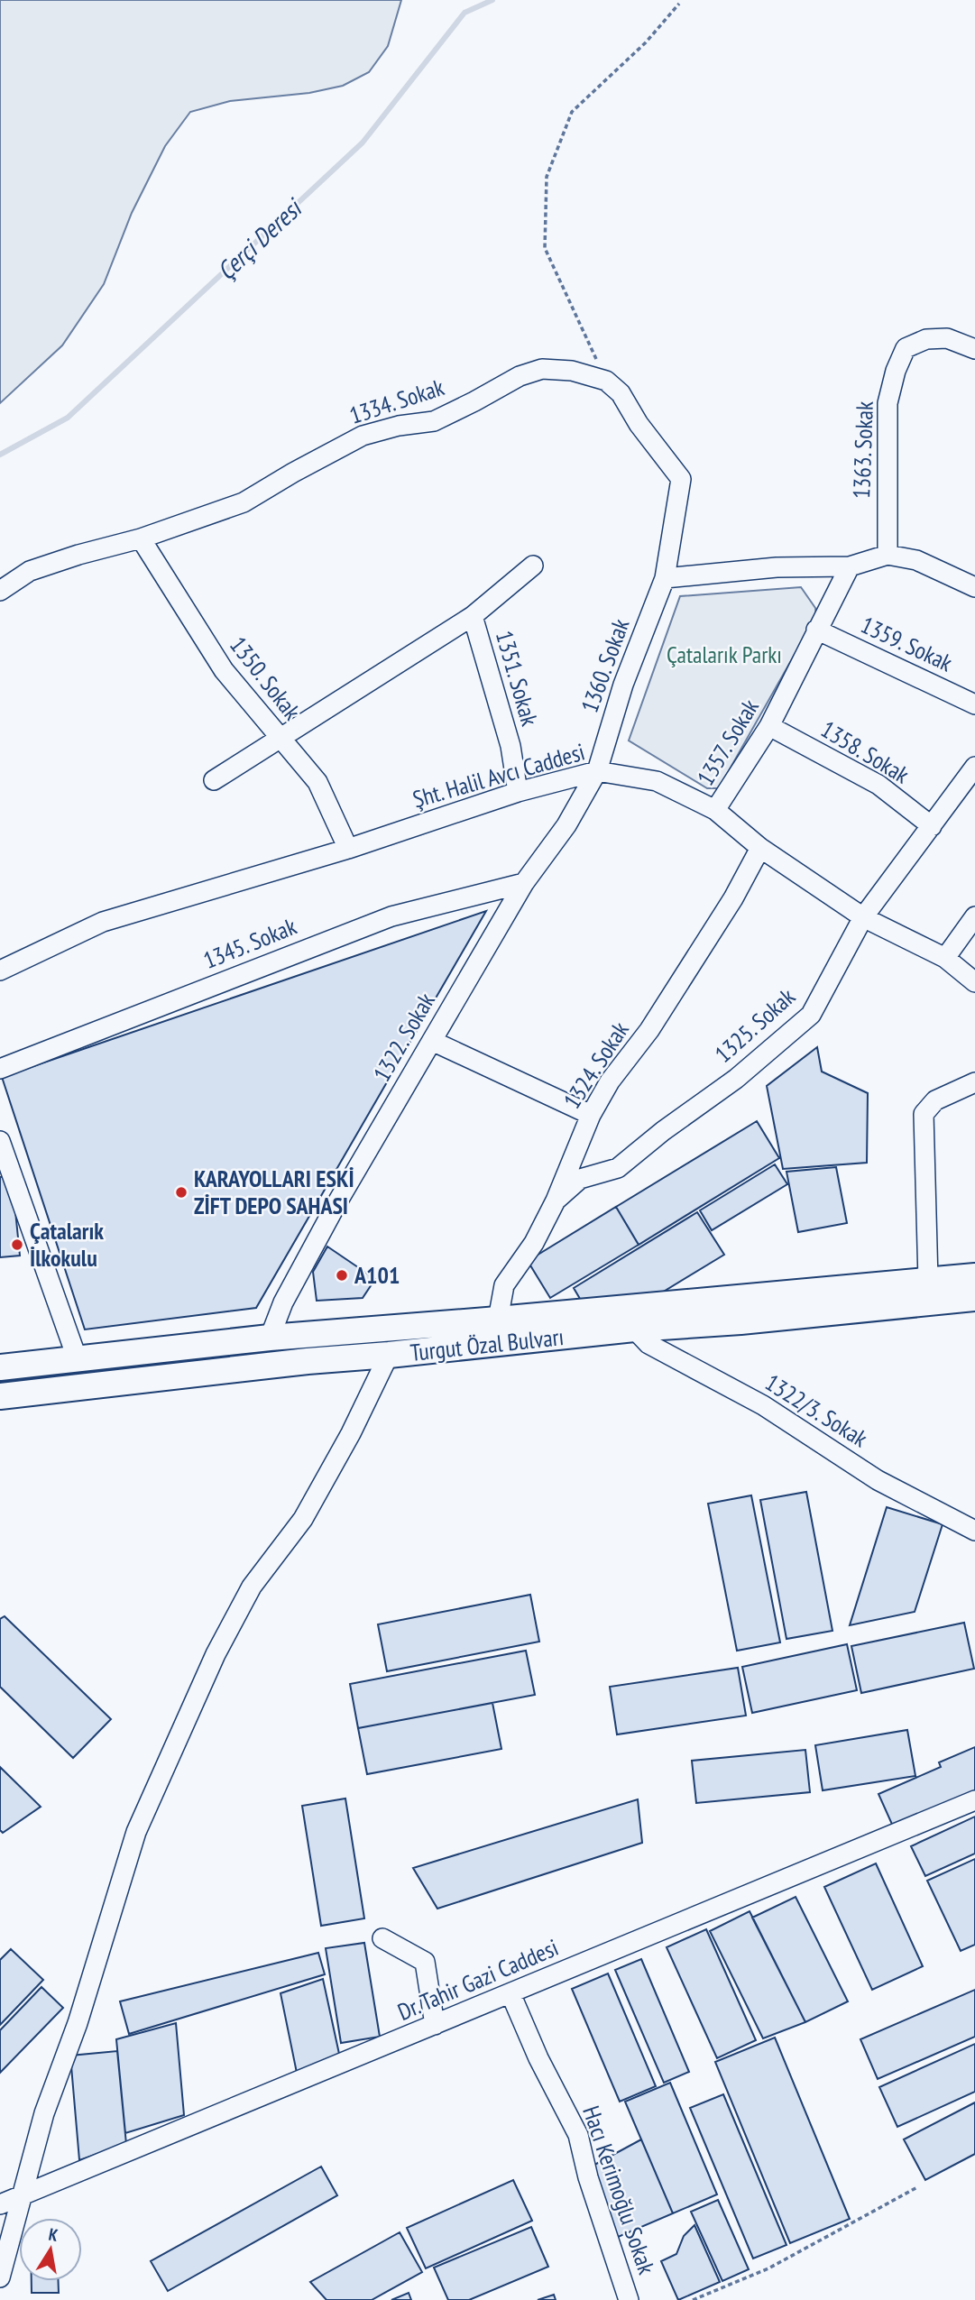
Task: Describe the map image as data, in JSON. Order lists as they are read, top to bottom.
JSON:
{
  "streets": {
    "main road": ["Turgut Özal Bulvarı"],
    "street": [
      "1334. Sokak",
      "1363. Sokak",
      "1359. Sokak",
      "1360. Sokak",
      "1350. Sokak",
      "1351. Sokak",
      "1357. Sokak",
      "1358. Sokak",
      "Şht. Halil Avcı Caddesi",
      "1345. Sokak",
      "1325. Sokak",
      "1322. Sokak",
      "1324. Sokak",
      "1322/3. Sokak",
      "Dr. Tahir Gazi Caddesi",
      "Hacı Kerimoğlu Sokak"
    ]
  },
  "crossings": [
    ["1334. Sokak", "1350. Sokak"],
    ["1359. Sokak", "1357. Sokak"],
    ["1360. Sokak", "Şht. Halil Avcı Caddesi"],
    ["1360. Sokak", "1322. Sokak"],
    ["1350. Sokak", "Şht. Halil Avcı Caddesi"],
    ["1351. Sokak", "Şht. Halil Avcı Caddesi"],
    ["1357. Sokak", "1358. Sokak"],
    ["1357. Sokak", "Şht. Halil Avcı Caddesi"],
    ["1358. Sokak", "1325. Sokak"],
    ["Şht. Halil Avcı Caddesi", "1325. Sokak"],
    ["Şht. Halil Avcı Caddesi", "1322. Sokak"],
    ["Şht. Halil Avcı Caddesi", "1324. Sokak"],
    ["1345. Sokak", "1322. Sokak"],
    ["1325. Sokak", "1324. Sokak"],
    ["Turgut Özal Bulvarı", "1322/3. Sokak"],
    ["Dr. Tahir Gazi Caddesi", "Hacı Kerimoğlu Sokak"]
  ],
  "water": ["Çerçi Deresi"],
  "parks": ["Çatalarık Parkı"],
  "places": ["KARAYOLLARI ESKİ ZİFT DEPO SAHASI", "Çatalarık İlkokulu", "A101"],
  "north": "top"
}
